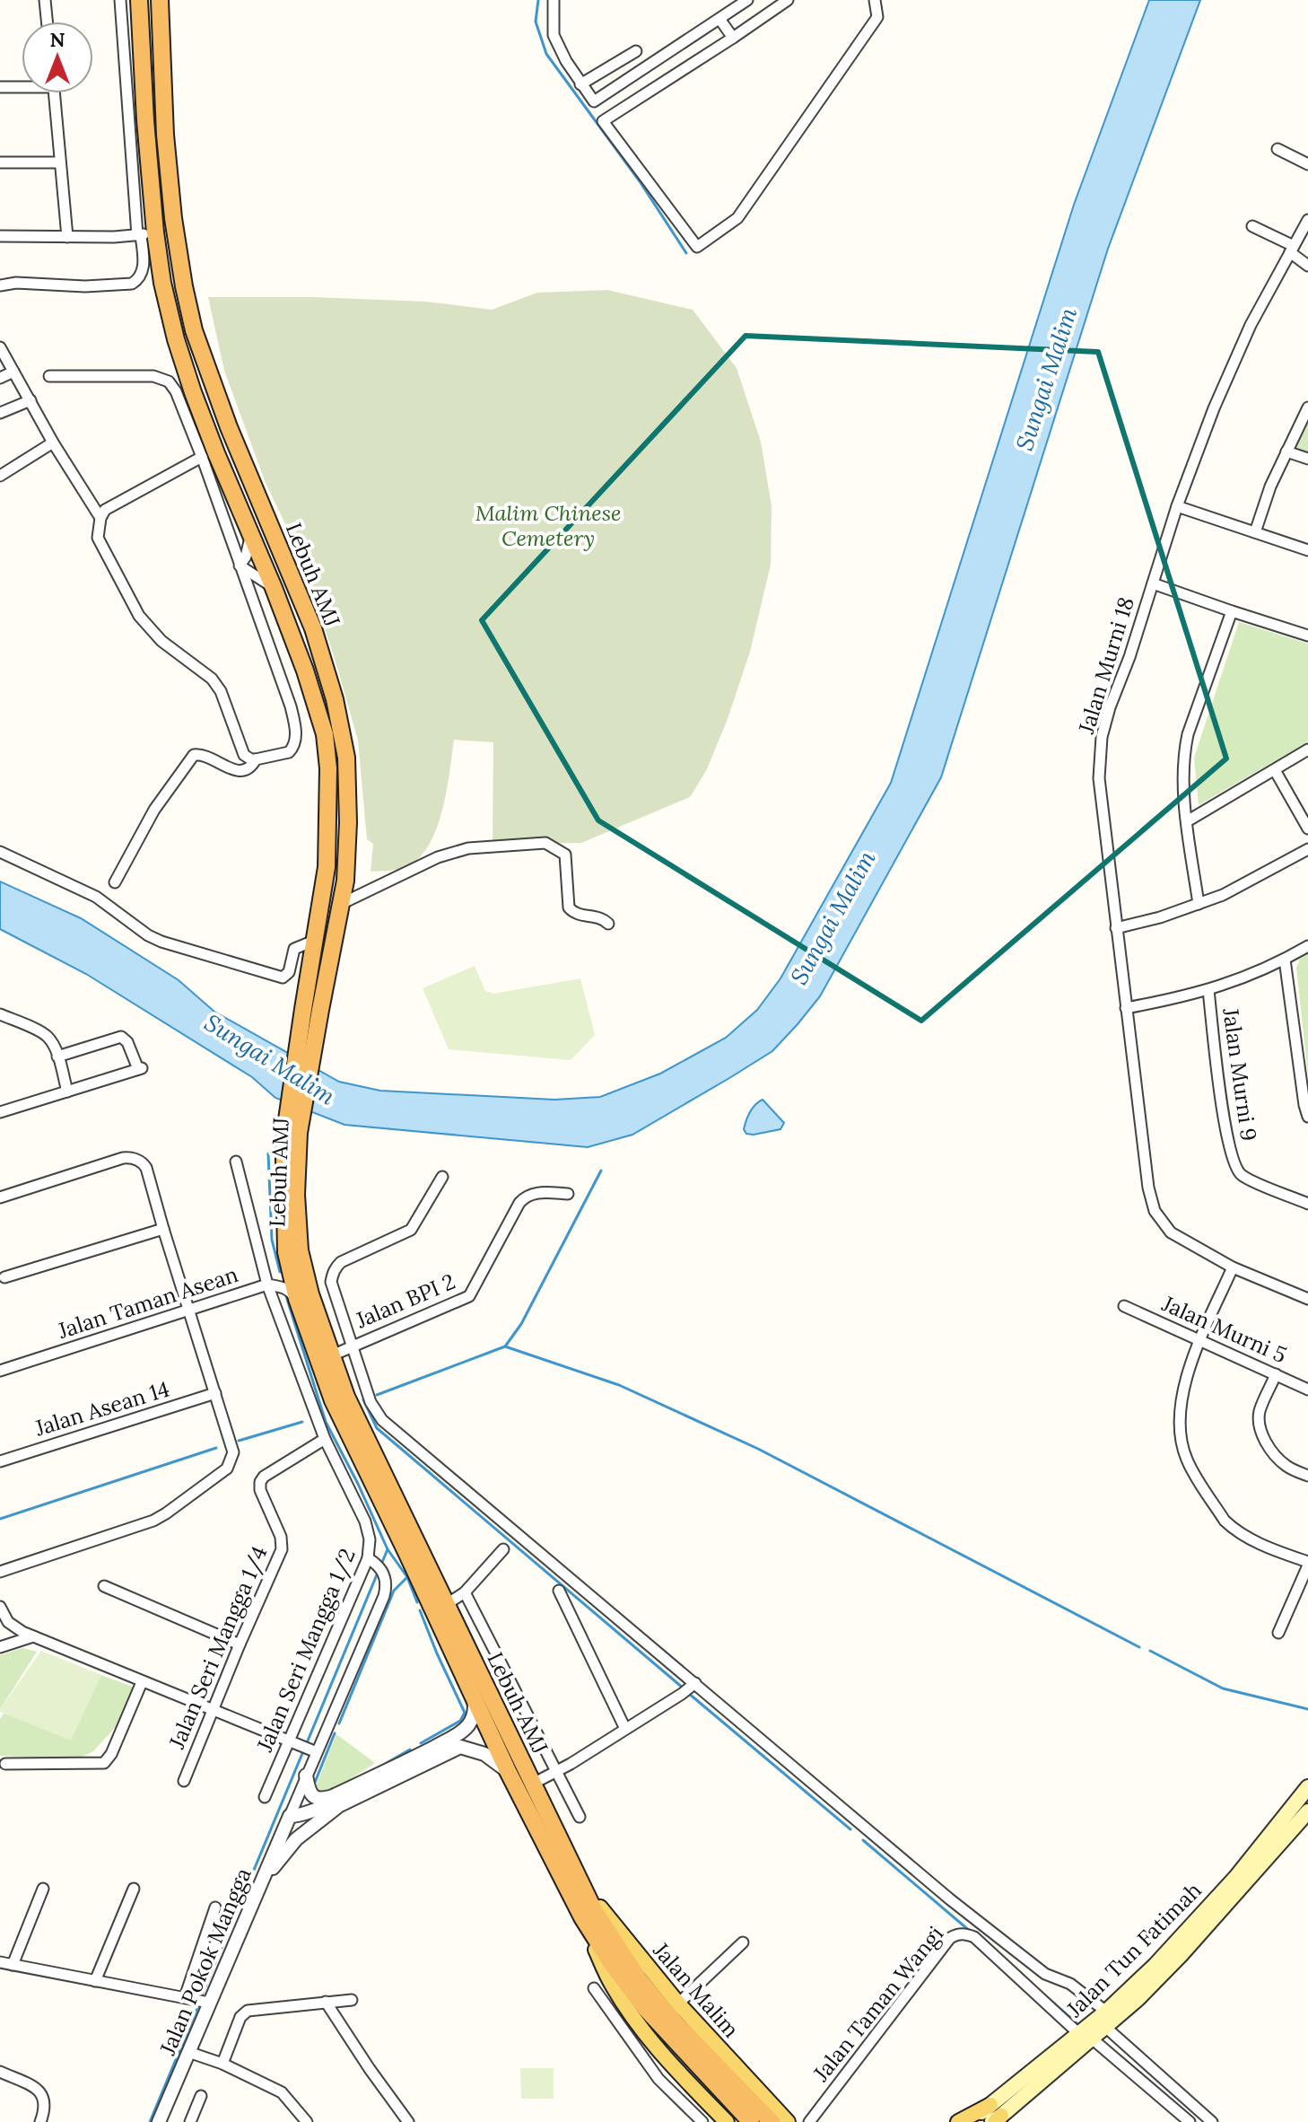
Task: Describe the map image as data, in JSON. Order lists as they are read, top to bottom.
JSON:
{
  "streets": {
    "highway": ["Lebuh AMJ"],
    "main road": ["Jalan Tun Fatimah", "Jalan Malim"],
    "street": [
      "Jalan Murni 18",
      "Jalan Murni 9",
      "Jalan BPI 2",
      "Jalan Taman Asean",
      "Jalan Murni 5",
      "Jalan Asean 14",
      "Jalan Seri Mangga 1/4",
      "Jalan Seri Mangga 1/2",
      "Jalan Pokok Mangga",
      "Jalan Taman Wangi"
    ]
  },
  "crossings": [
    ["Lebuh AMJ", "Jalan BPI 2"],
    ["Lebuh AMJ", "Jalan Taman Asean"],
    ["Lebuh AMJ", "Jalan Malim"],
    ["Jalan Taman Asean", "Jalan Seri Mangga 1/2"],
    ["Jalan Seri Mangga 1/4", "Jalan Seri Mangga 1/2"],
    ["Jalan Seri Mangga 1/2", "Jalan Pokok Mangga"],
    ["Jalan Tun Fatimah", "Jalan Taman Wangi"]
  ],
  "water": ["Sungai Malim"],
  "parks": ["Malim Chinese Cemetery"],
  "north": "top"
}
